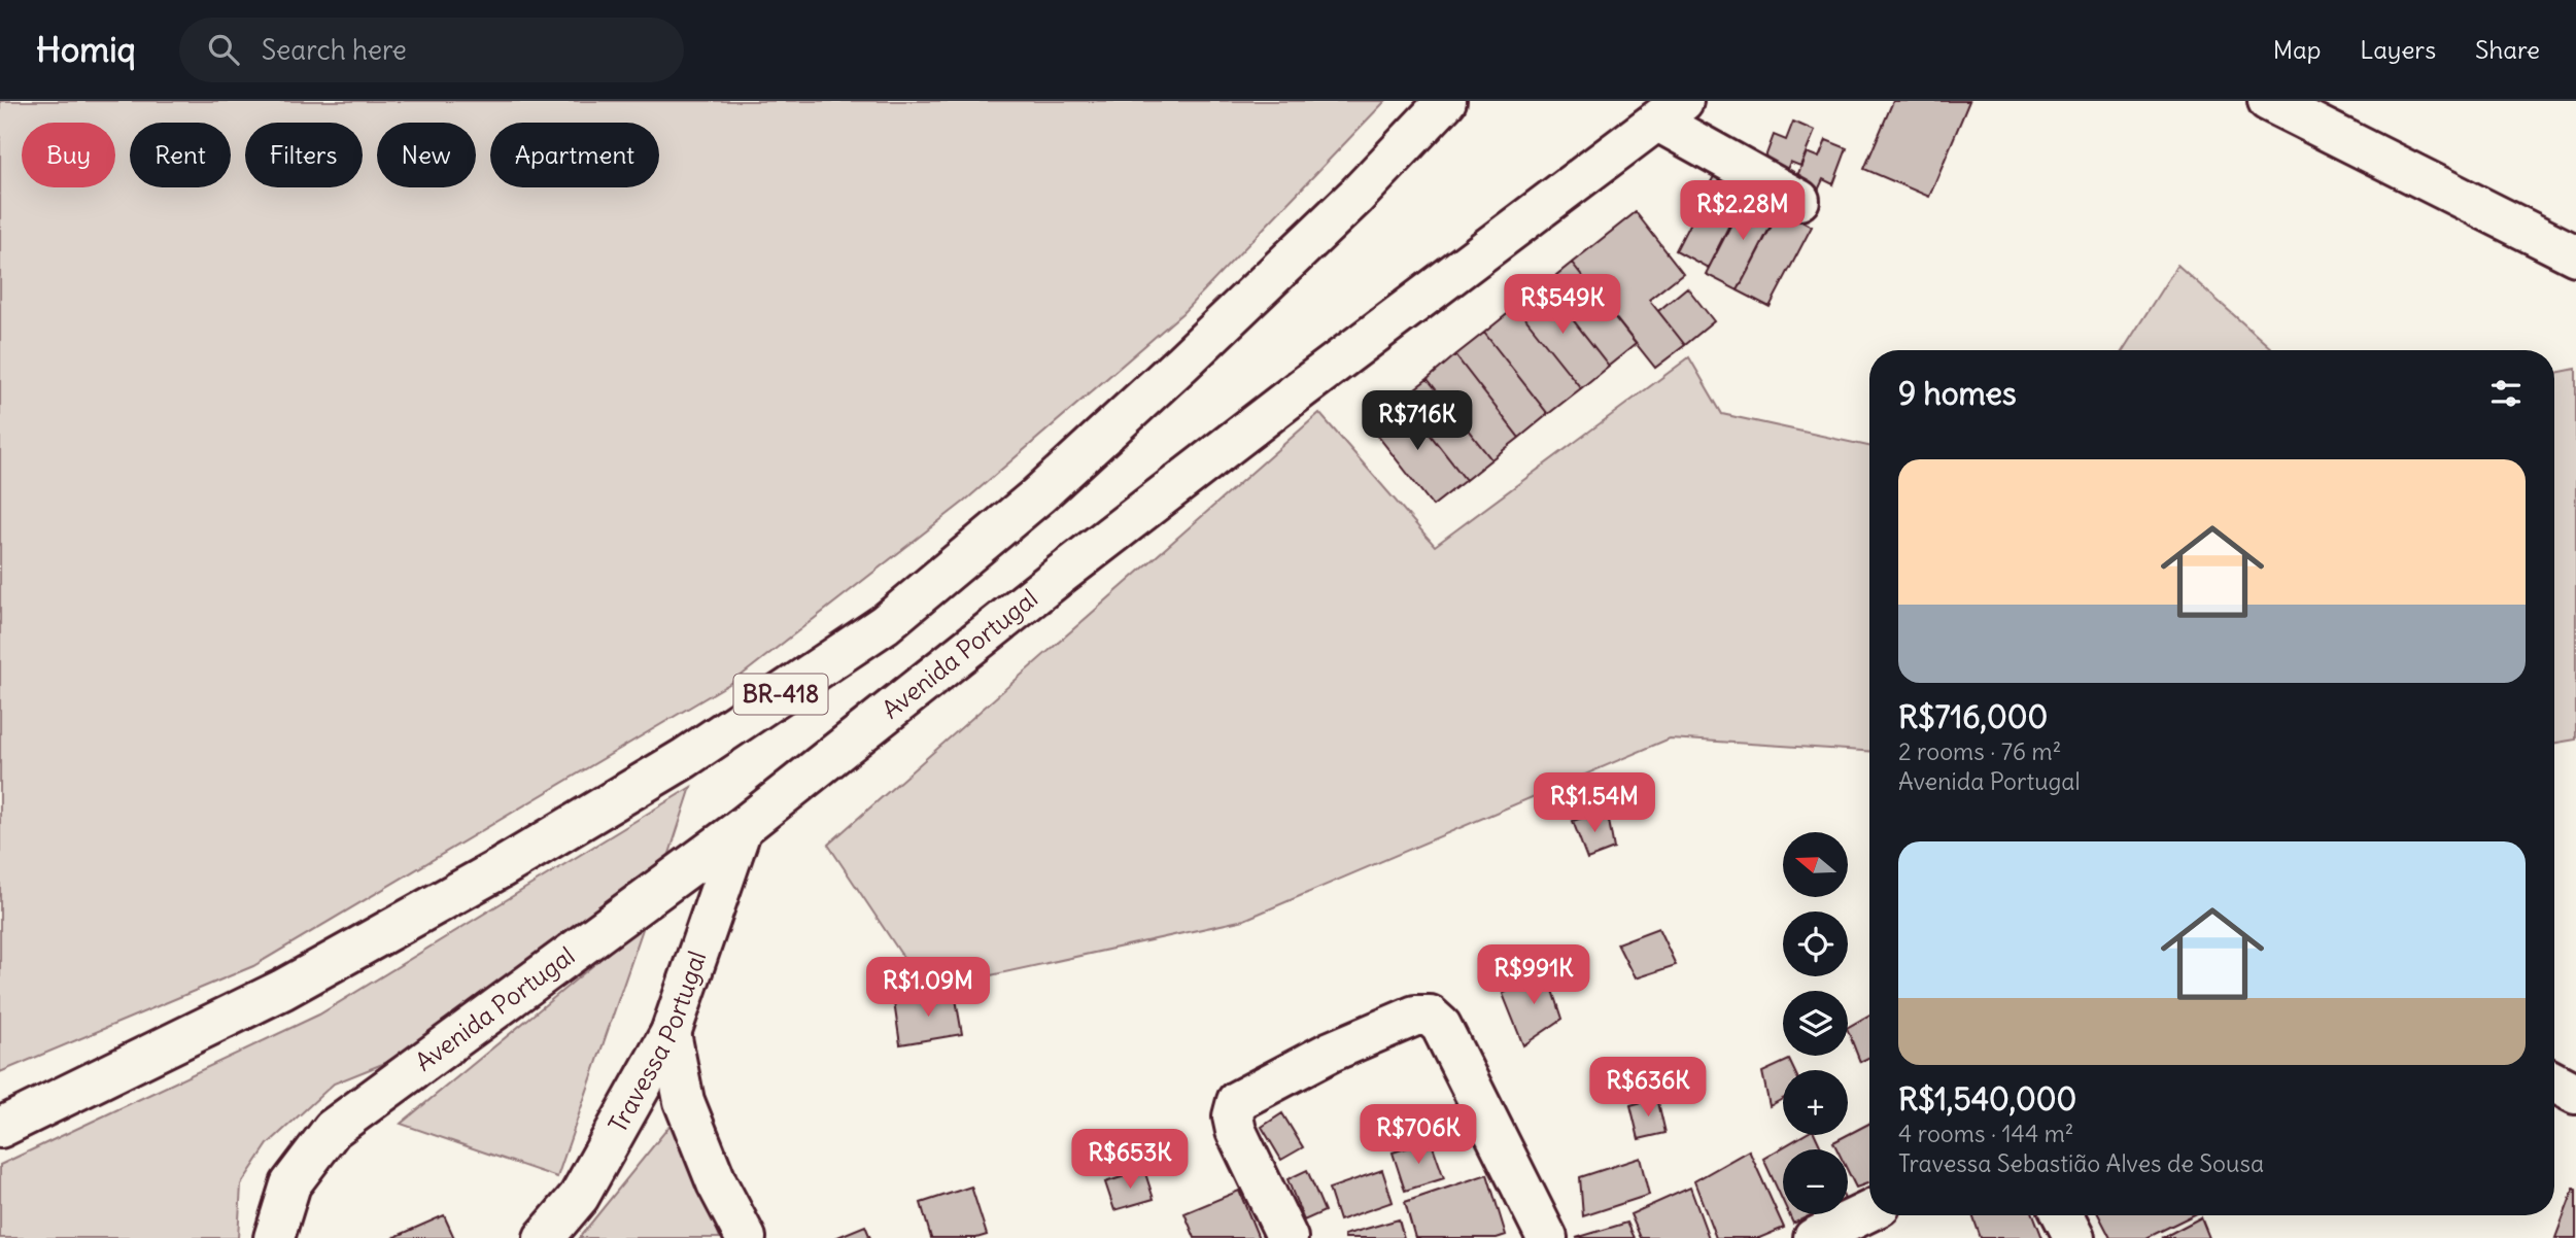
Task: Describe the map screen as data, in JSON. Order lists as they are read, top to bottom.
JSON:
{
  "streets": {
    "street": ["Avenida Portugal", "BR-418", "Travessa Portugal"]
  },
  "crossings": [
    ["Avenida Portugal", "Travessa Portugal"]
  ],
  "north": "left",
  "page": {
    "header": "Homiq",
    "search": "Search here",
    "nav": ["Map", "Layers", "Share"],
    "chip": [
      "Buy",
      "Rent",
      "Filters",
      "New",
      "Apartment"
    ],
    "price": [
      "R$2.28M",
      "R$549K",
      "R$716K",
      "R$1.54M",
      "R$991K",
      "R$1.09M",
      "R$636K",
      "R$706K",
      "R$653K"
    ],
    "heading": "9 homes",
    "list": [
      {
        "name": "R$716,000",
        "note": "2 rooms · 76 m² · Avenida Portugal"
      },
      {
        "name": "R$1,540,000",
        "note": "4 rooms · 144 m² · Travessa Sebastião Alves de Sousa"
      }
    ],
    "map_buttons": ["+", "−"]
  }
}
